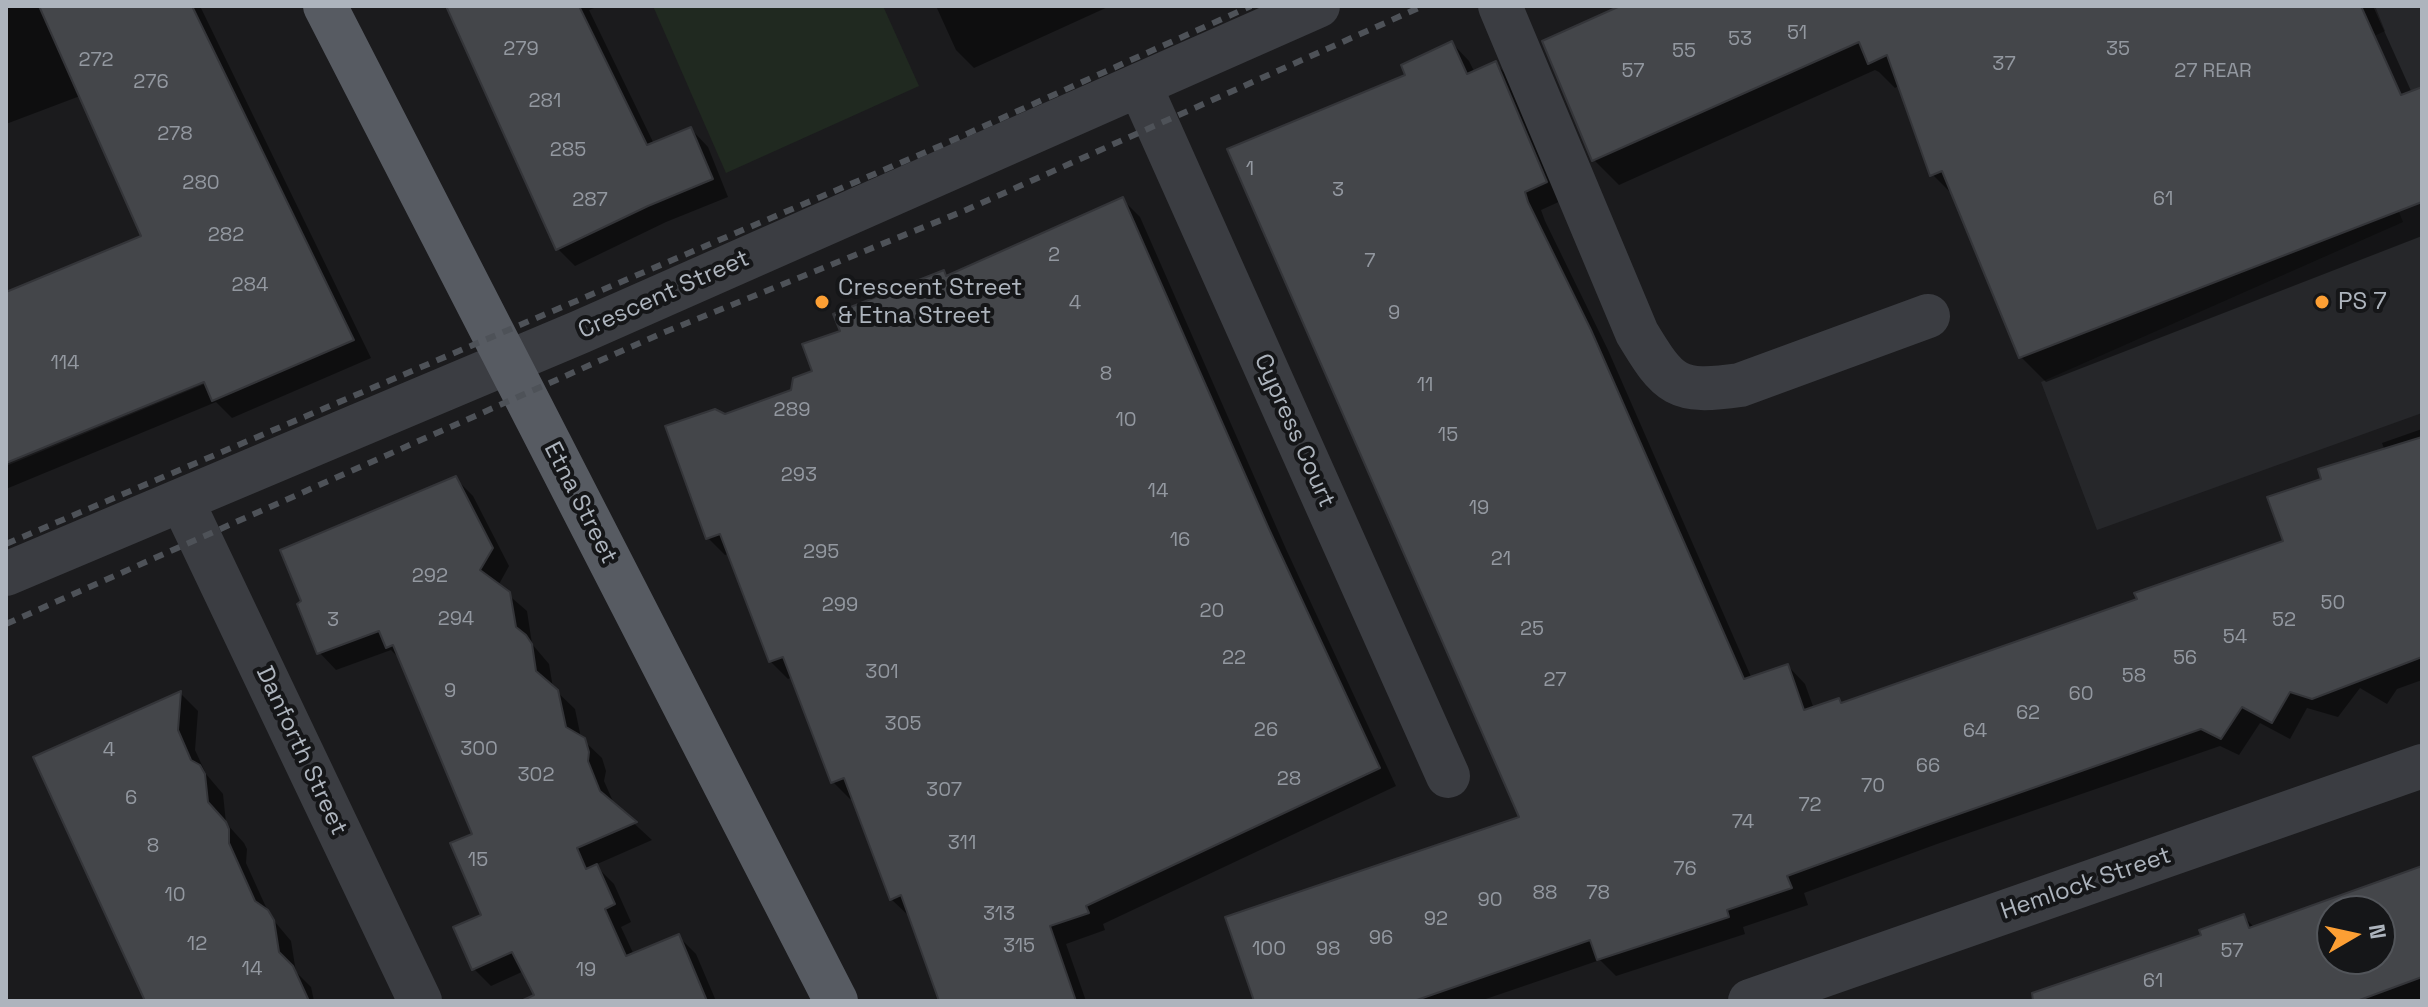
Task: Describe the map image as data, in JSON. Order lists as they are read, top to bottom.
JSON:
{
  "streets": {
    "main road": ["Etna Street"],
    "street": [
      "Crescent Street",
      "Cypress Court",
      "Danforth Street",
      "Hemlock Street"
    ]
  },
  "crossings": [
    ["Crescent Street", "Cypress Court"],
    ["Crescent Street", "Etna Street"],
    ["Crescent Street", "Danforth Street"]
  ],
  "places": ["Crescent Street & Etna Street", "PS 7"],
  "house_numbers": [
    "51",
    "53",
    "279",
    "35",
    "55",
    "272",
    "37",
    "57",
    "27 REAR",
    "276",
    "281",
    "278",
    "285",
    "1",
    "280",
    "3",
    "61",
    "287",
    "282",
    "2",
    "7",
    "284",
    "4",
    "9",
    "114",
    "8",
    "11",
    "289",
    "10",
    "15",
    "293",
    "14",
    "19",
    "16",
    "295",
    "21",
    "292",
    "50",
    "299",
    "20",
    "294",
    "3",
    "52",
    "25",
    "54",
    "22",
    "56",
    "301",
    "58",
    "27",
    "9",
    "60",
    "62",
    "305",
    "26",
    "64",
    "300",
    "4",
    "66",
    "302",
    "28",
    "70",
    "307",
    "6",
    "72",
    "74",
    "311",
    "8",
    "15",
    "76",
    "88",
    "78",
    "10",
    "90",
    "313",
    "92",
    "96",
    "12",
    "315",
    "100",
    "98",
    "57",
    "14",
    "19",
    "61"
  ],
  "north": "right"
}
